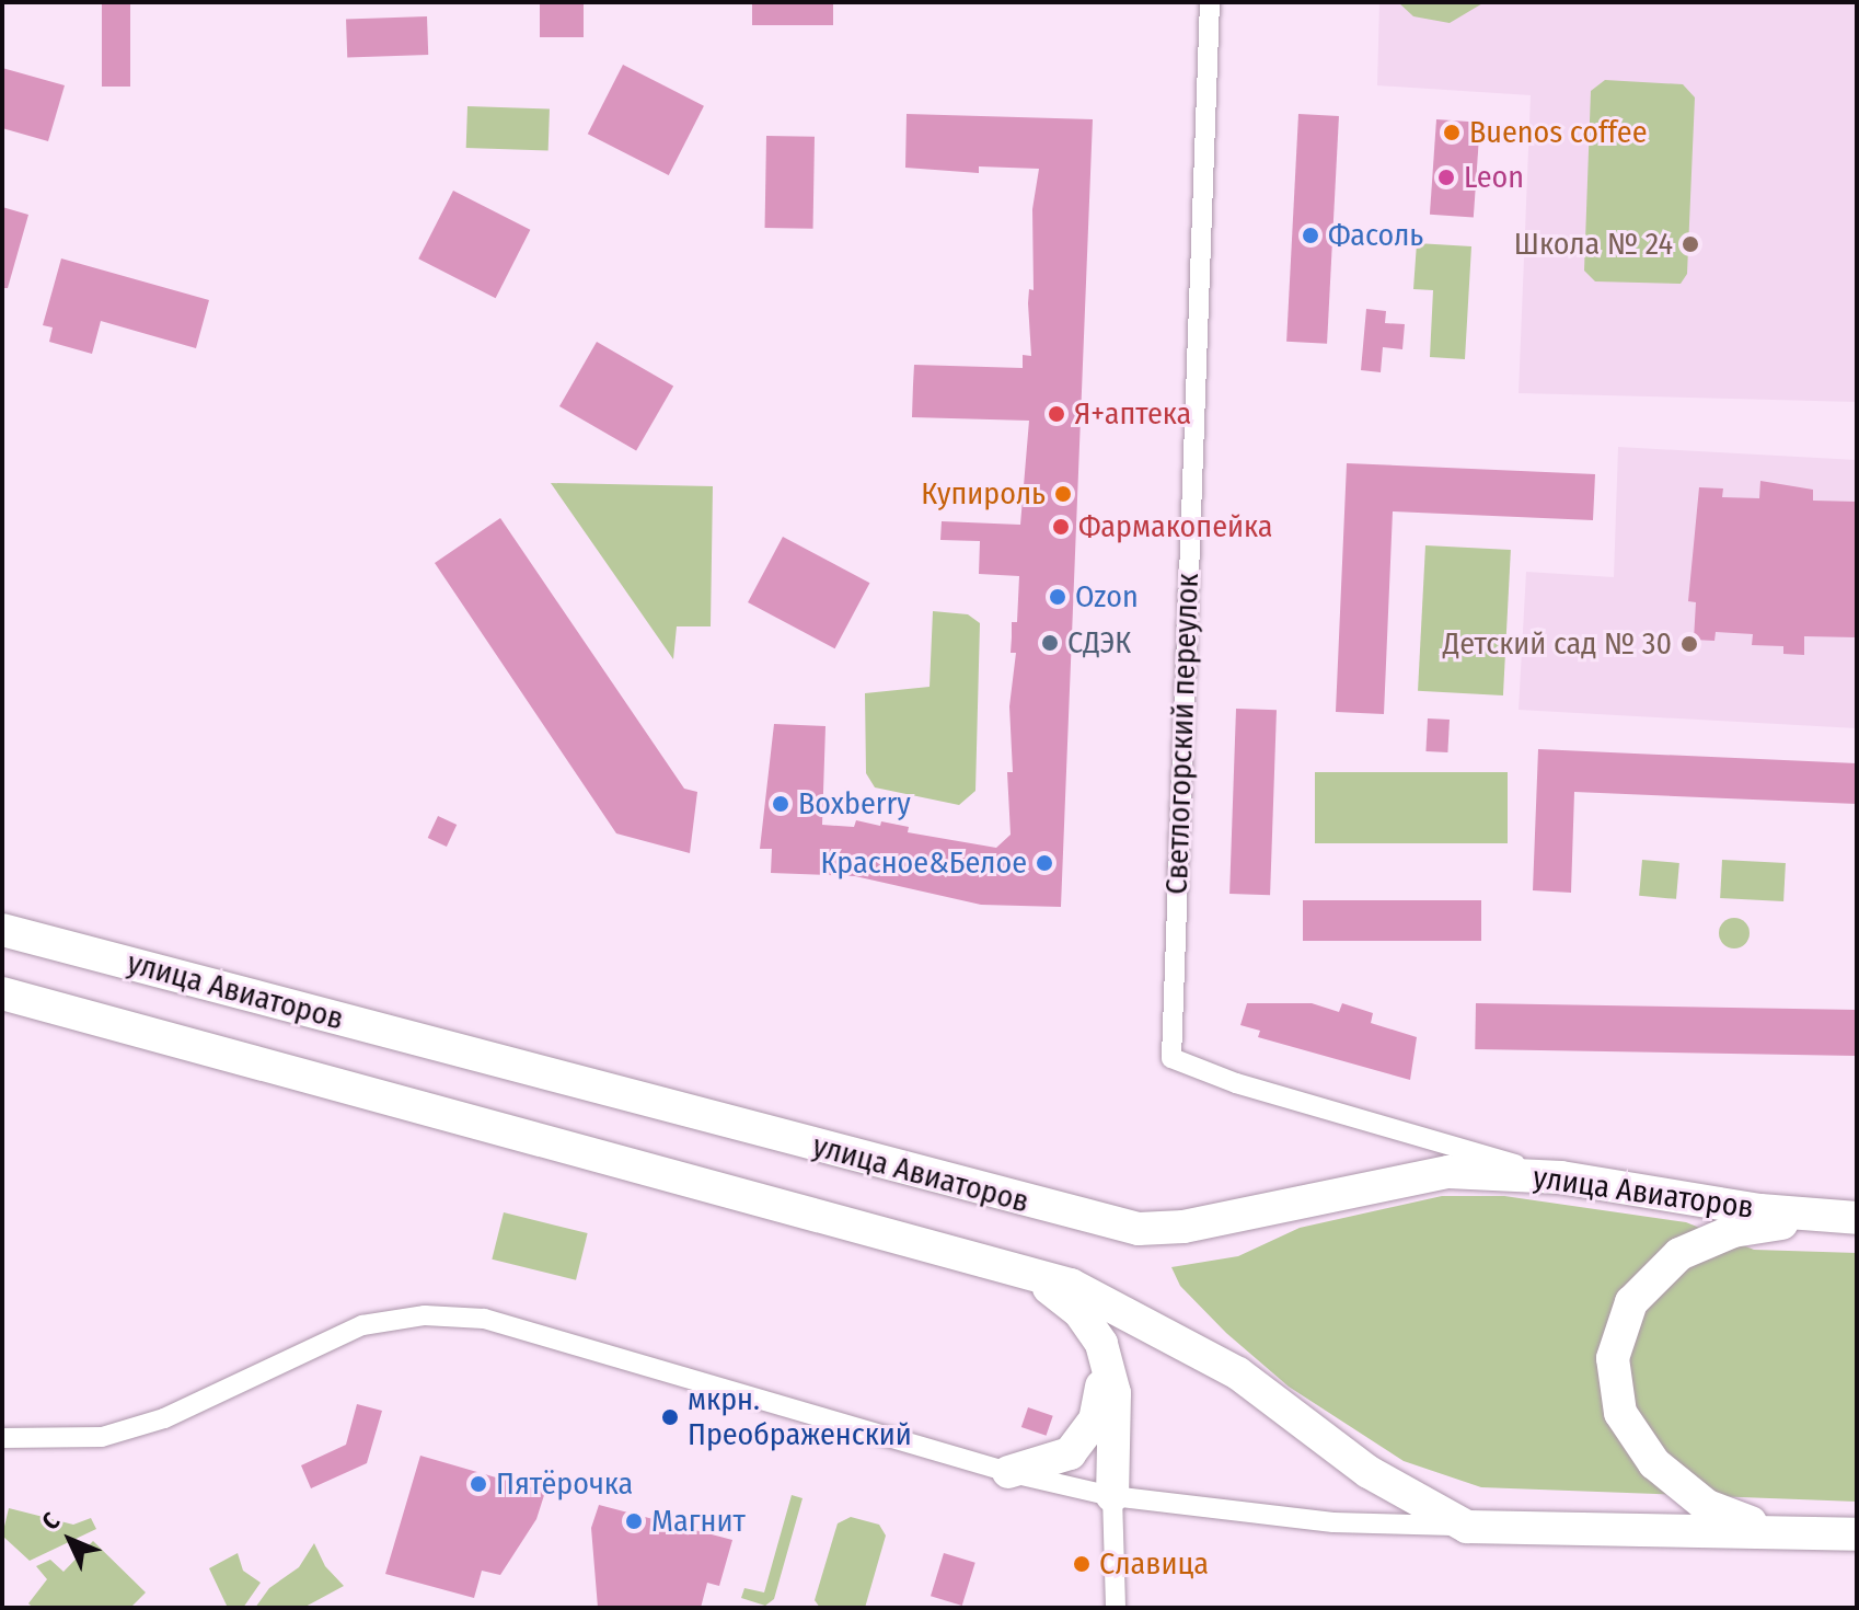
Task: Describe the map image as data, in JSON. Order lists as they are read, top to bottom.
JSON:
{
  "streets": {
    "main road": ["улица Авиаторов"],
    "street": ["Светлогорский переулок"]
  },
  "crossings": [
    ["Светлогорский переулок", "улица Авиаторов"]
  ],
  "places": [
    "Buenos coffee",
    "Leon",
    "Фасоль",
    "Школа № 24",
    "Я+аптека",
    "Купироль",
    "Фармакопейка",
    "Ozon",
    "СДЭК",
    "Детский сад № 30",
    "Boxberry",
    "Красное&Белое",
    "мкрн. Преображенский",
    "Пятёрочка",
    "Магнит",
    "Славица"
  ],
  "north": "top left"
}
